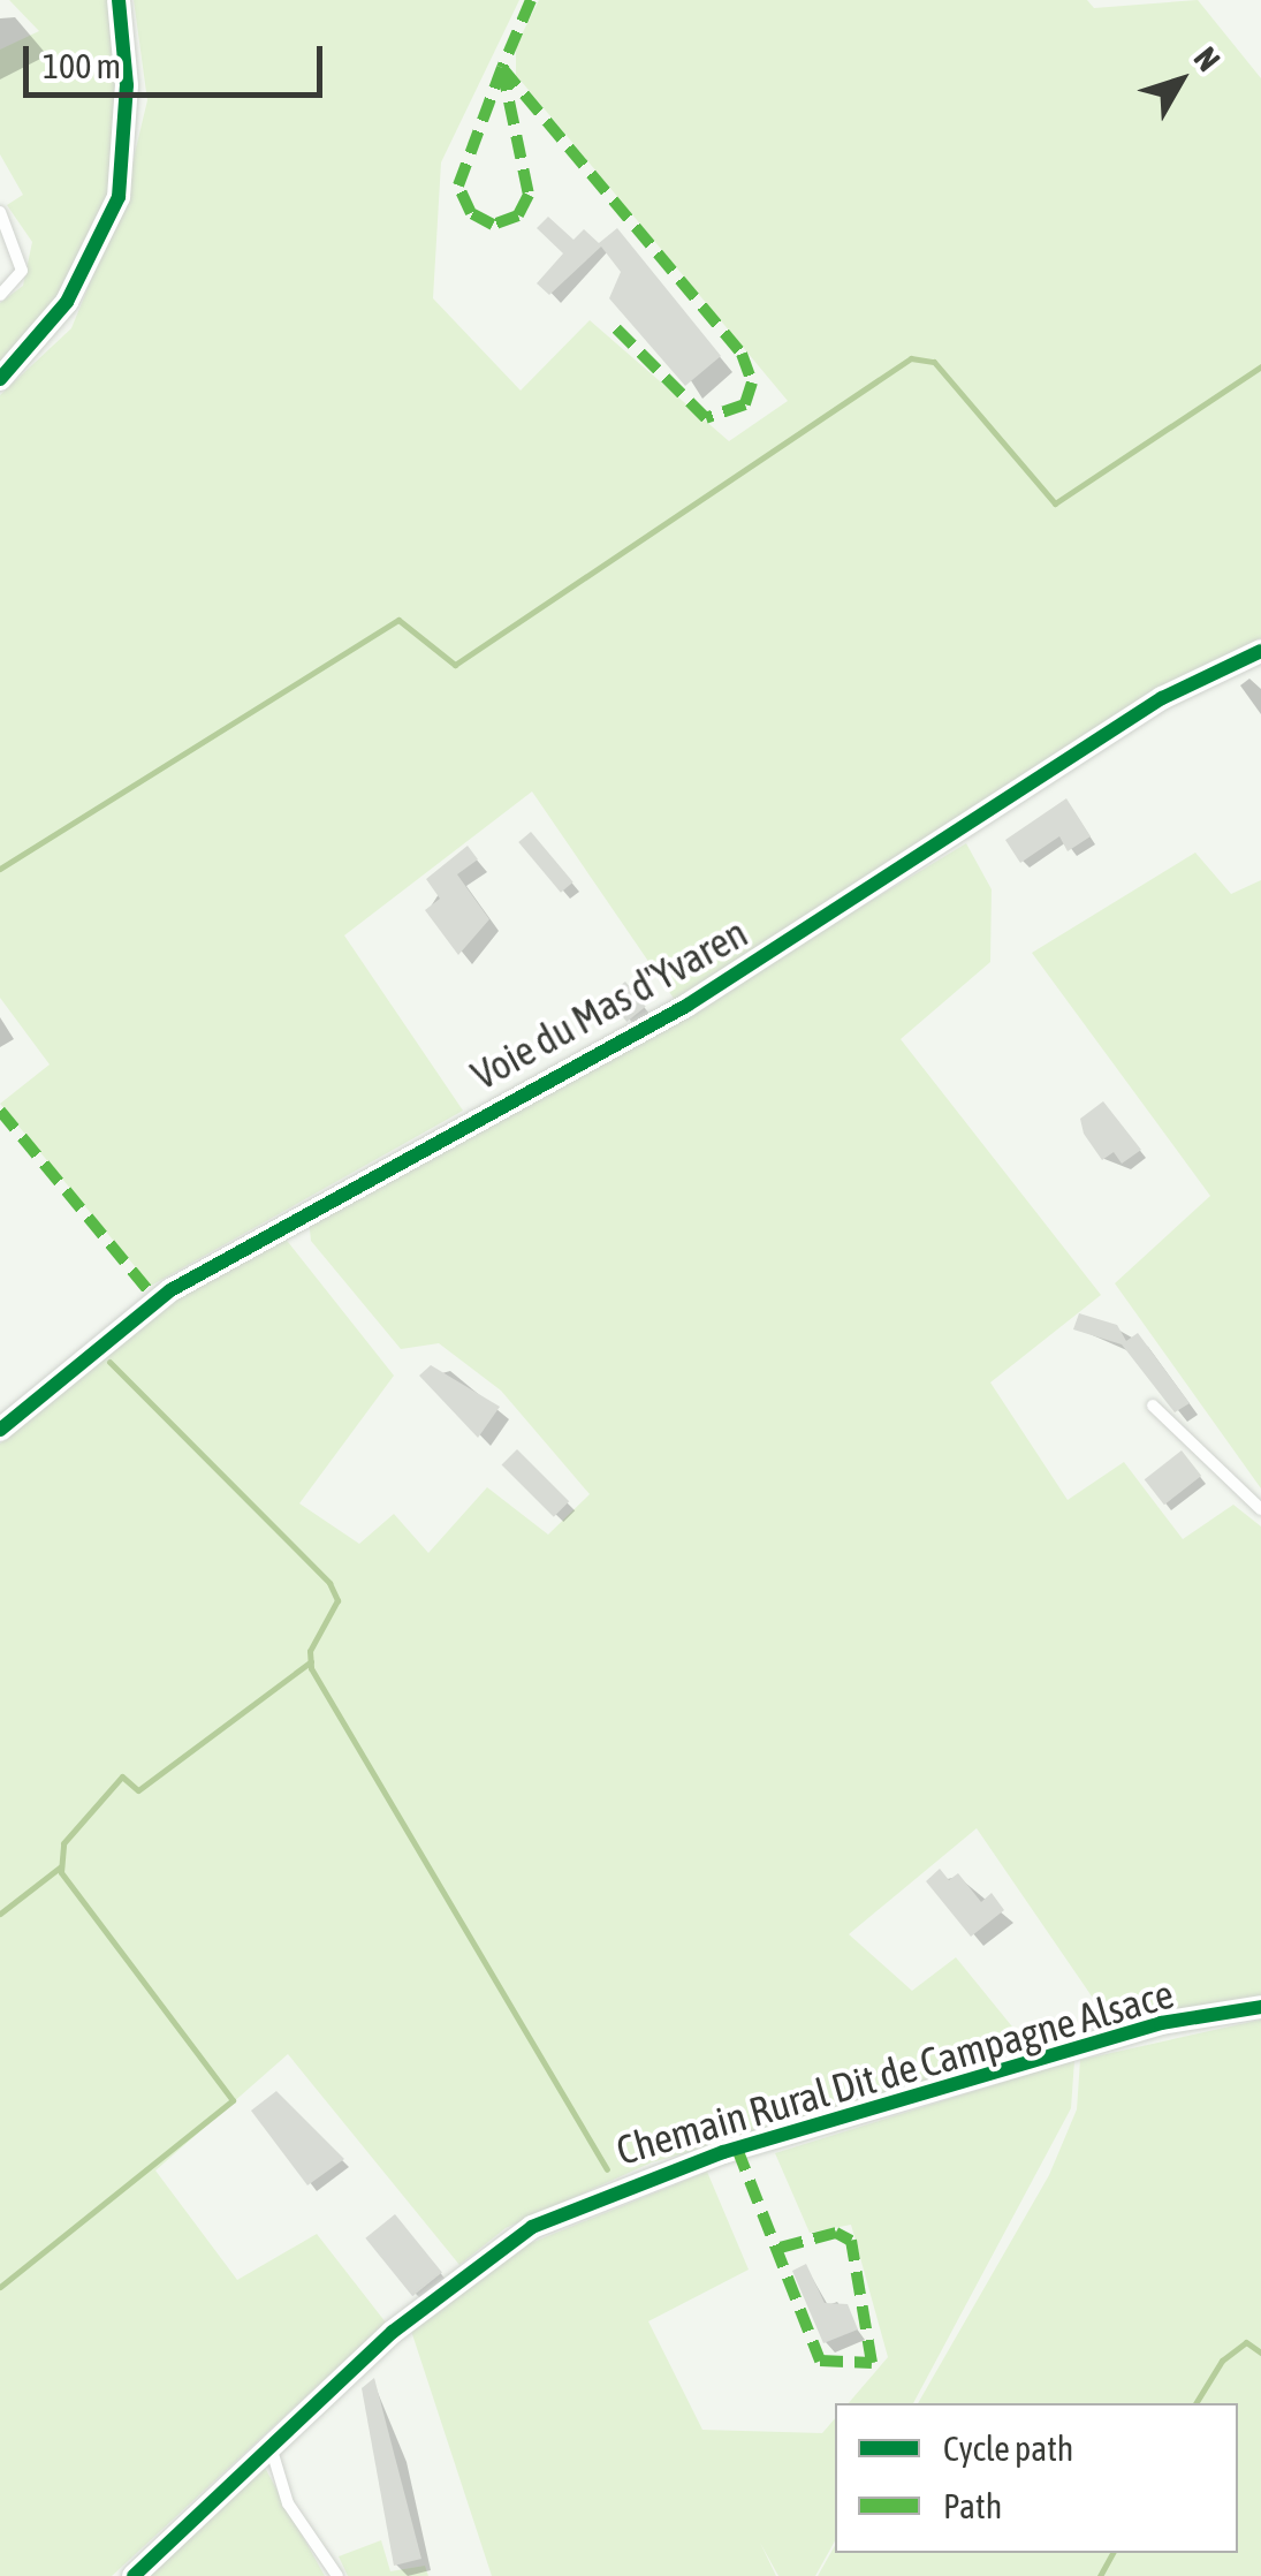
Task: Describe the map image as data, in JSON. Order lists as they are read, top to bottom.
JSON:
{
  "streets": {
    "street": ["Voie du Mas d'Yvaren", "Chemain Rural Dit de Campagne Alsace"]
  },
  "legend": ["Cycle path", "Path"],
  "scale_bar": "100 m",
  "north": "top right"
}
